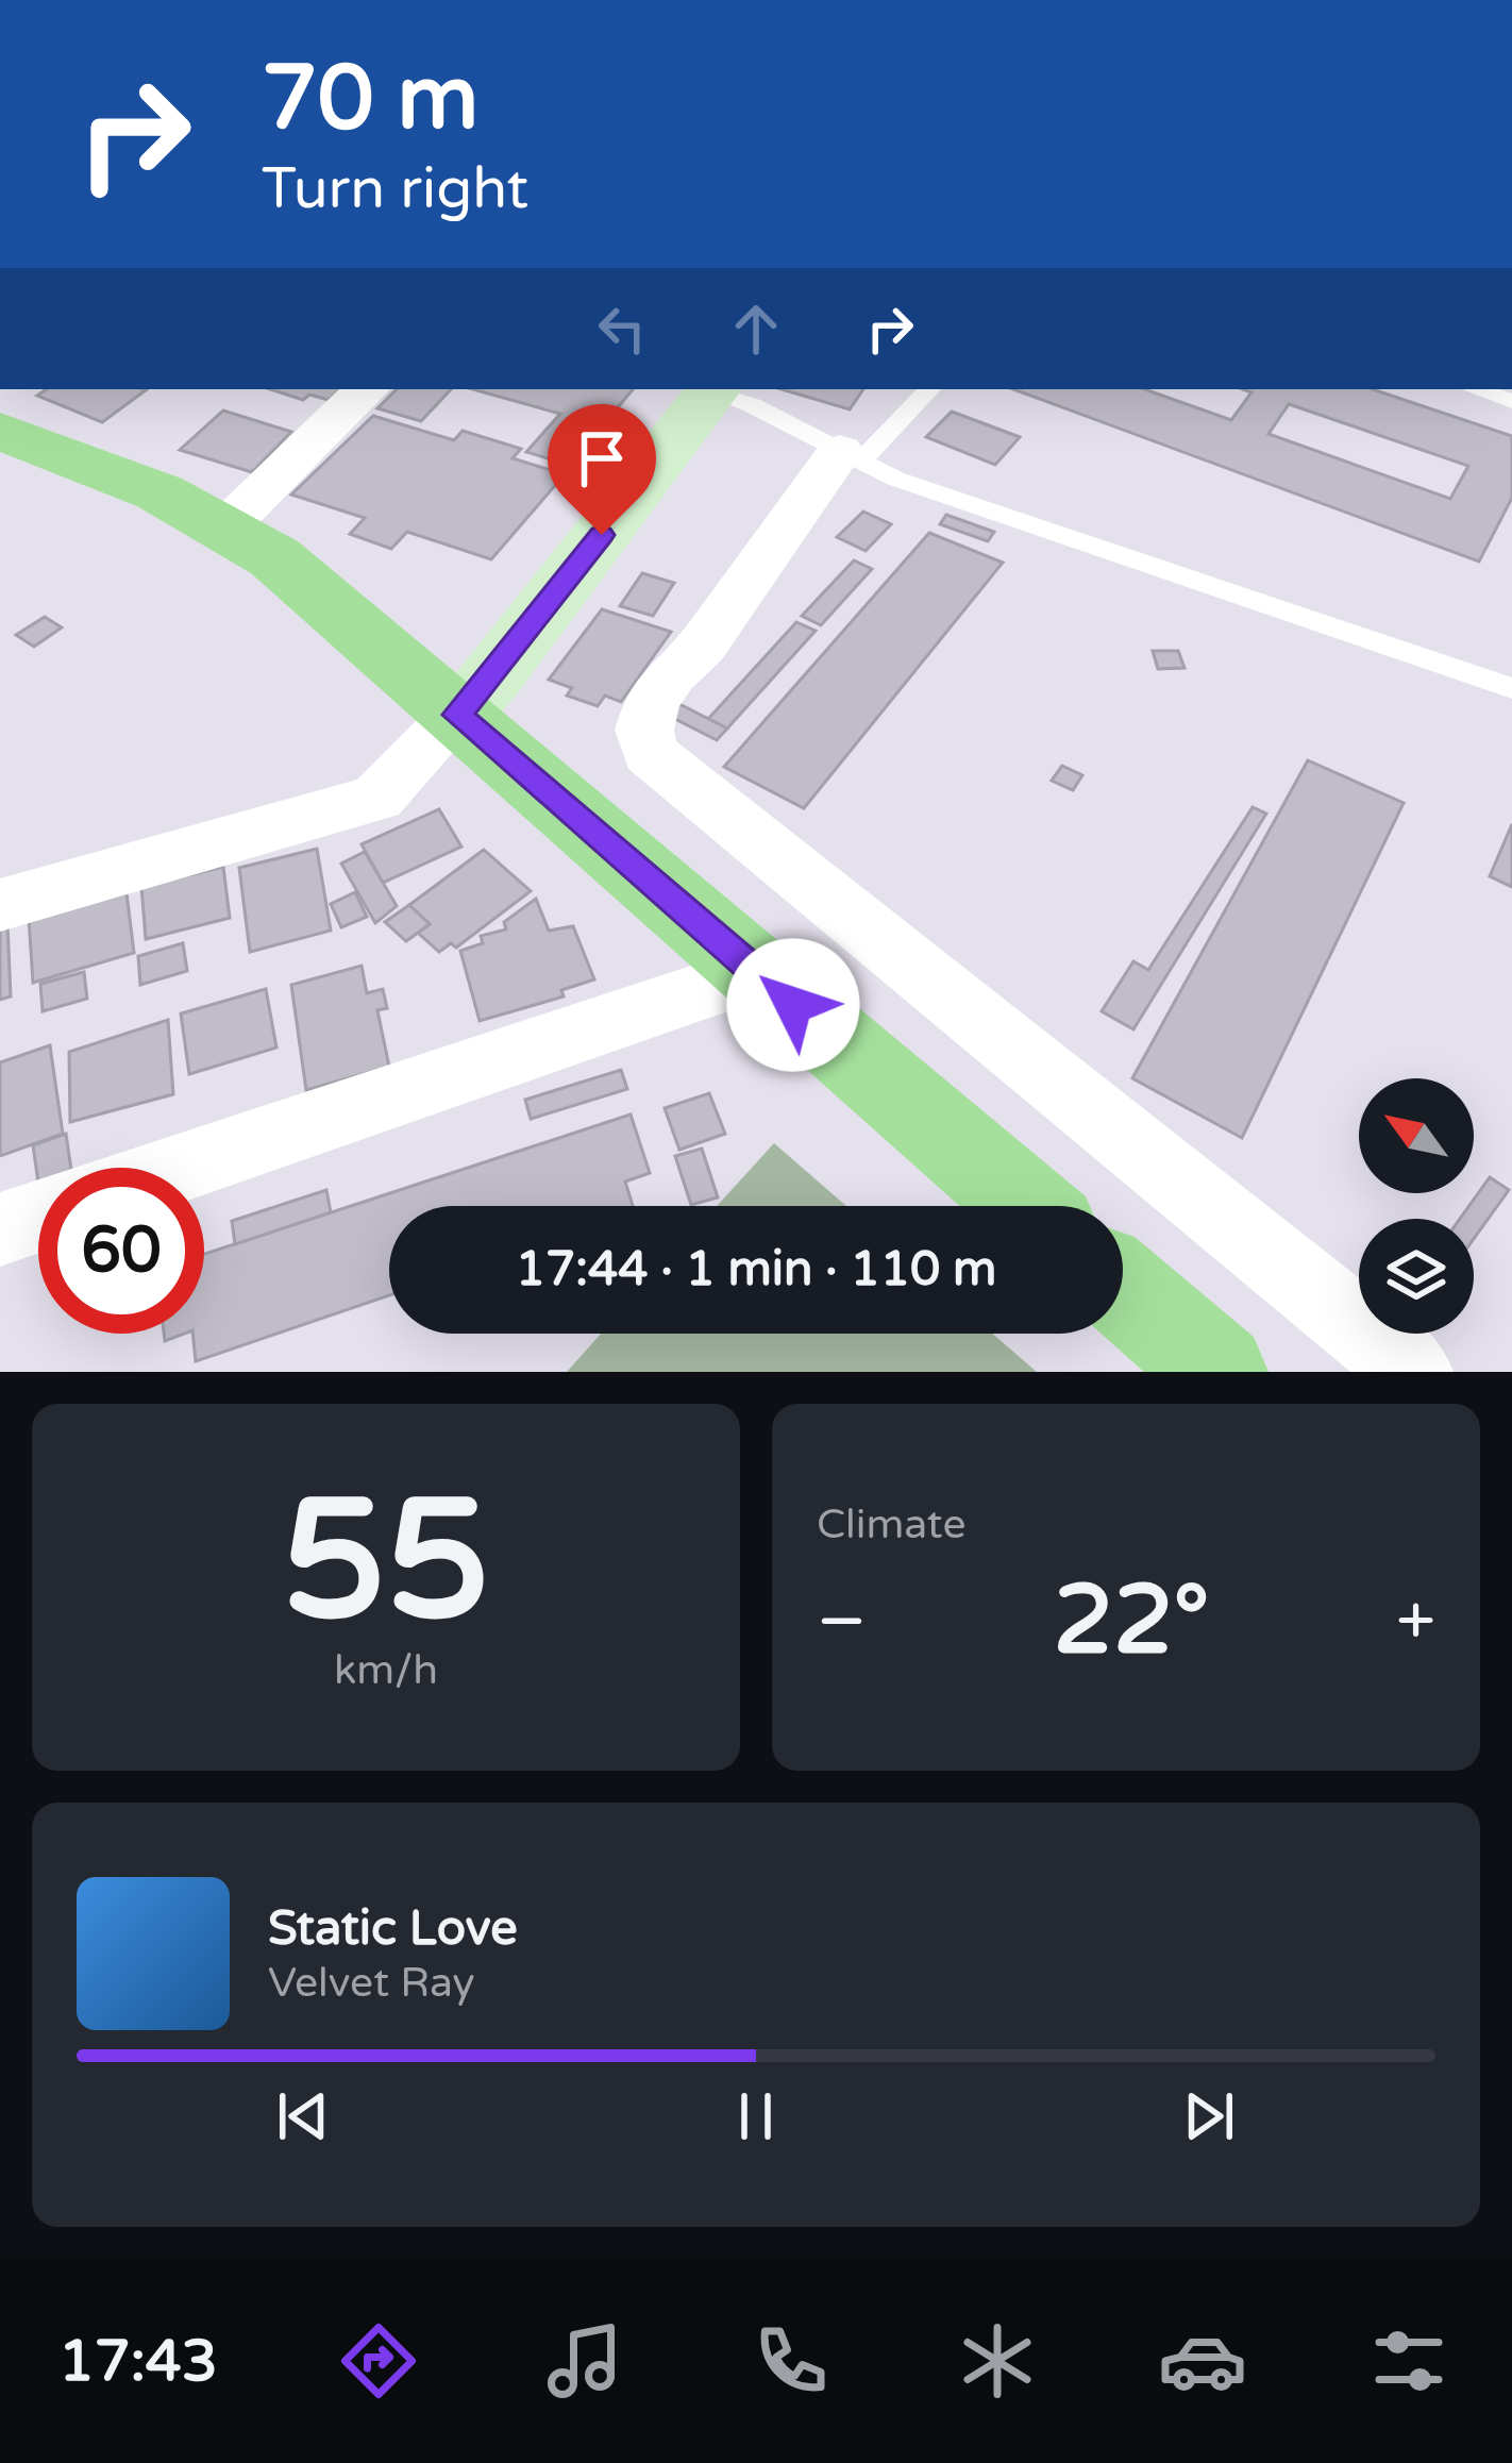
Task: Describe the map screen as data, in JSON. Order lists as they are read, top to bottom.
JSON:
{
  "north": "top left",
  "page": {
    "turn": ["70 m", "Turn right"],
    "limit": "60",
    "trip": "17:44 · 1 min · 110 m",
    "tile": [
      ["55", "km/h"],
      "Climate"
    ],
    "heat": ["−", "22°", "+"],
    "song": ["Static Love", "Velvet Ray"],
    "tabs": "17:43"
  }
}
